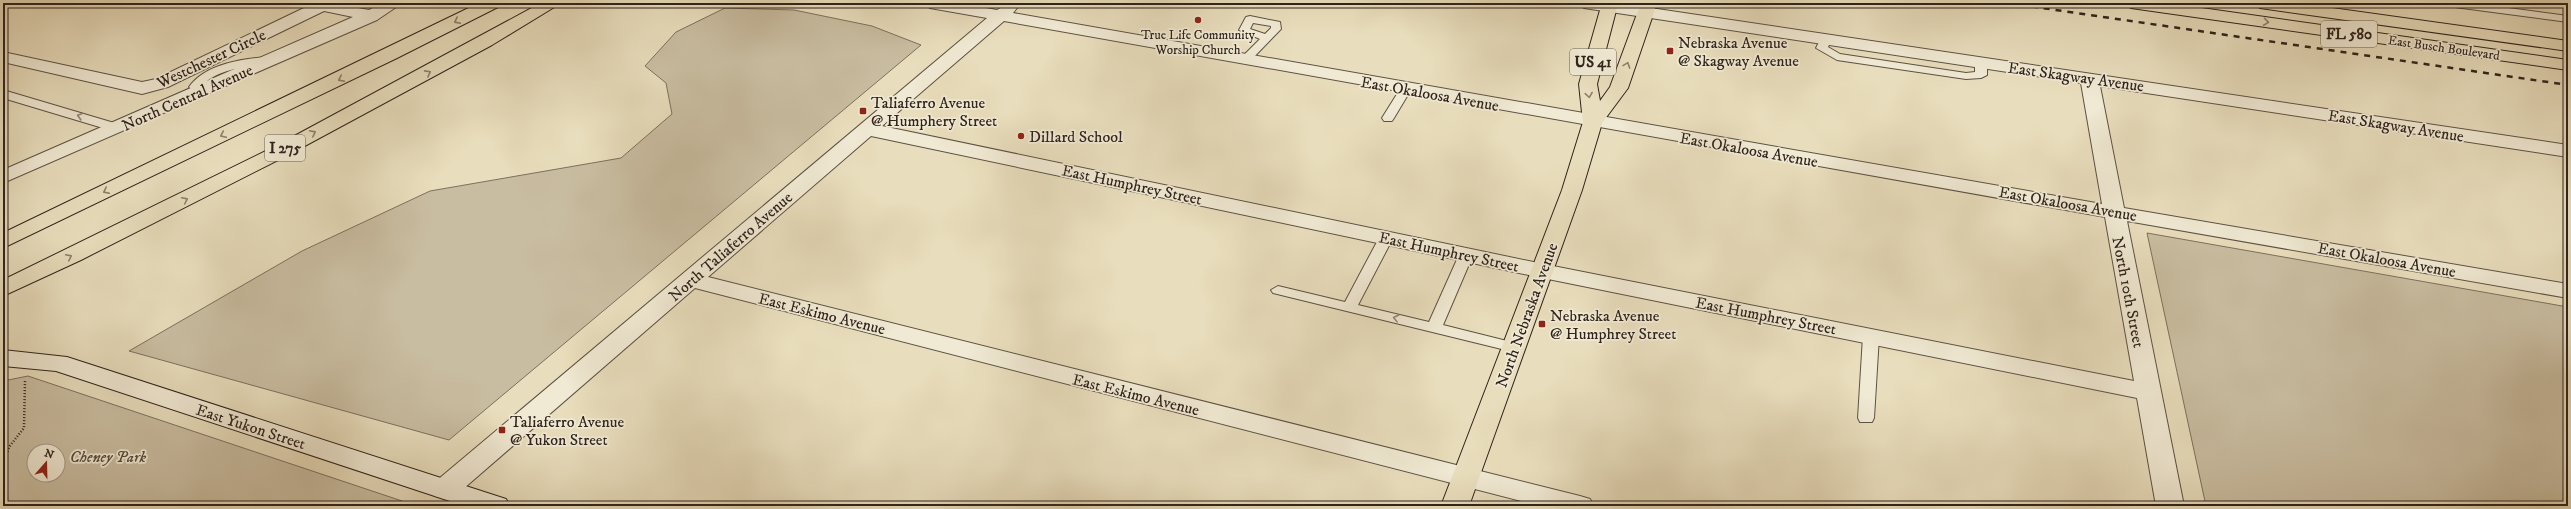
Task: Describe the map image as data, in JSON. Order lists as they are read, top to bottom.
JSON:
{
  "streets": {
    "main road": [
      "FL 580",
      "East Busch Boulevard",
      "US 41",
      "I 275",
      "North Nebraska Avenue"
    ],
    "street": [
      "Westchester Circle",
      "East Skagway Avenue",
      "East Okaloosa Avenue",
      "North Central Avenue",
      "East Humphrey Street",
      "North Taliaferro Avenue",
      "North 10th Street",
      "East Eskimo Avenue",
      "East Yukon Street"
    ]
  },
  "crossings": [
    ["East Skagway Avenue", "North 10th Street"],
    ["East Skagway Avenue", "North Nebraska Avenue"],
    ["East Okaloosa Avenue", "North Taliaferro Avenue"],
    ["East Okaloosa Avenue", "North 10th Street"],
    ["East Okaloosa Avenue", "North Nebraska Avenue"],
    ["East Humphrey Street", "North Taliaferro Avenue"],
    ["East Humphrey Street", "North 10th Street"],
    ["East Humphrey Street", "North Nebraska Avenue"],
    ["North Taliaferro Avenue", "East Eskimo Avenue"],
    ["North Taliaferro Avenue", "East Yukon Street"],
    ["East Eskimo Avenue", "North Nebraska Avenue"]
  ],
  "parks": ["Cheney Park"],
  "places": {
    "other": ["True Life Community Worship Church", "Dillard School"],
    "transit": [
      "Nebraska Avenue @ Skagway Avenue",
      "Taliaferro Avenue @ Humphery Street",
      "Nebraska Avenue @ Humphrey Street",
      "Taliaferro Avenue @ Yukon Street"
    ]
  },
  "north": "top"
}
